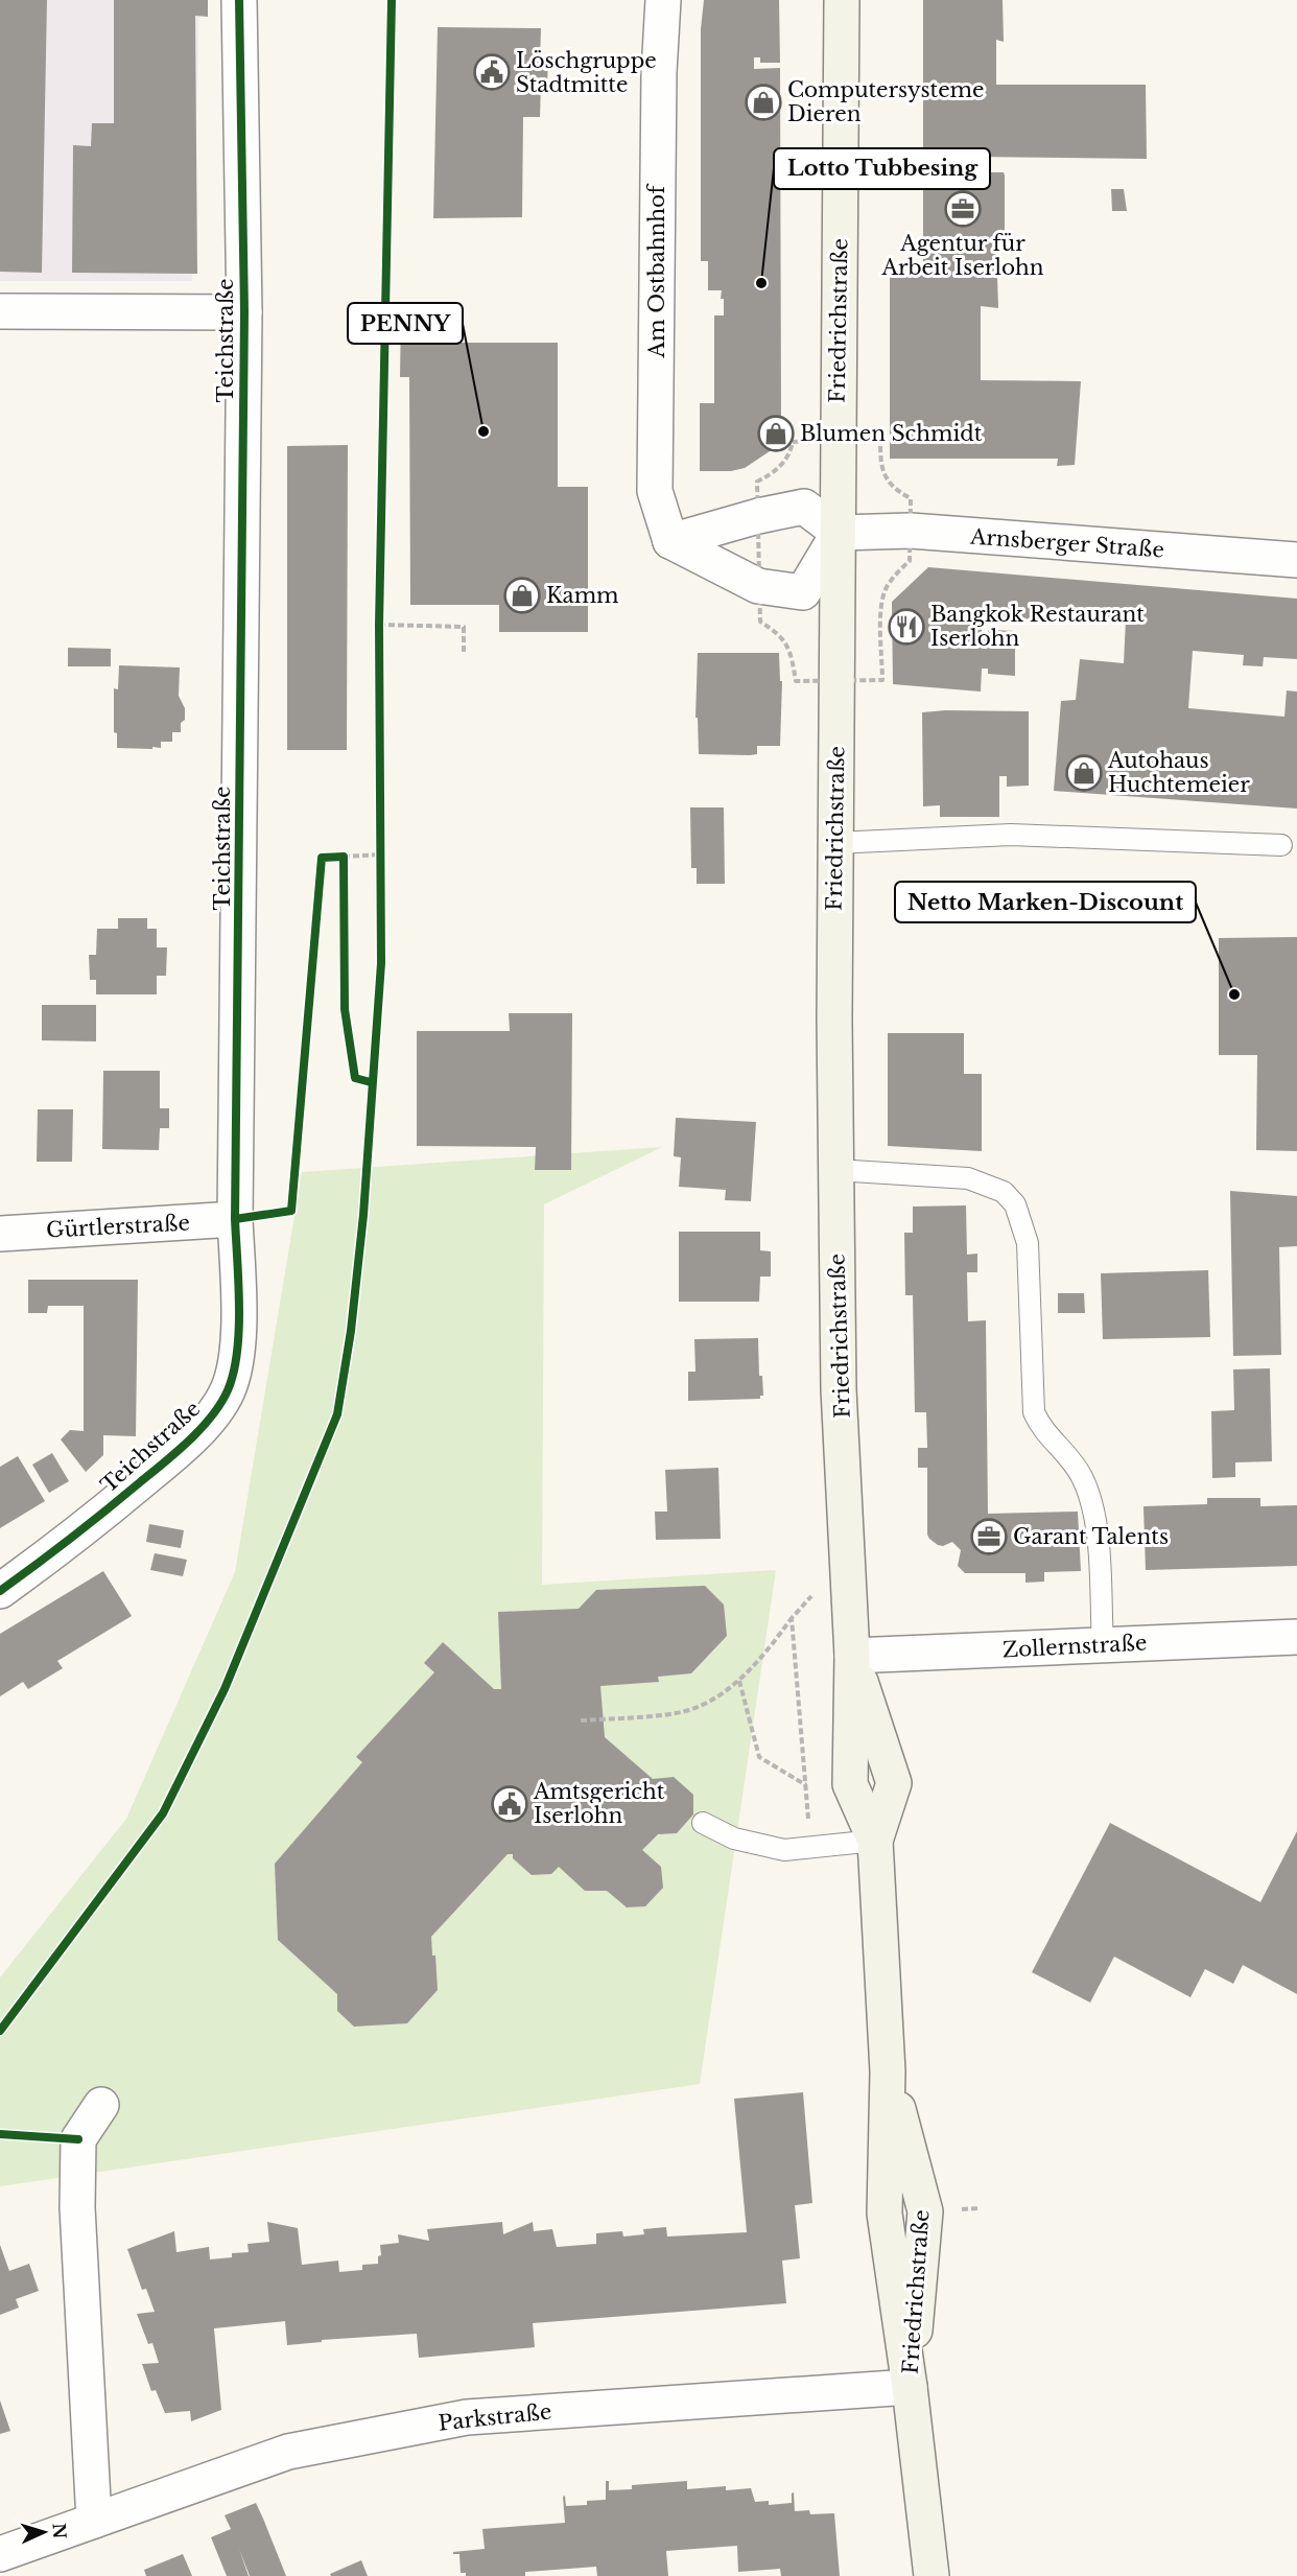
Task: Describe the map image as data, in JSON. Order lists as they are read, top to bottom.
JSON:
{
  "streets": {
    "main road": ["Friedrichstraße"],
    "street": [
      "Am Ostbahnhof",
      "Teichstraße",
      "Arnsberger Straße",
      "Gürtlerstraße",
      "Zollernstraße",
      "Parkstraße"
    ]
  },
  "crossings": [
    ["Friedrichstraße", "Arnsberger Straße"],
    ["Friedrichstraße", "Zollernstraße"],
    ["Friedrichstraße", "Parkstraße"],
    ["Teichstraße", "Gürtlerstraße"]
  ],
  "places": {
    "public building": ["Löschgruppe Stadtmitte", "Amtsgericht Iserlohn"],
    "shop": [
      "Computersysteme Dieren",
      "Blumen Schmidt",
      "Kamm",
      "Autohaus Huchtemeier"
    ],
    "office": ["Agentur für Arbeit Iserlohn", "Garant Talents"],
    "other": ["Lotto Tubbesing", "PENNY", "Netto Marken-Discount"],
    "restaurant": ["Bangkok Restaurant Iserlohn"]
  },
  "north": "right"
}
